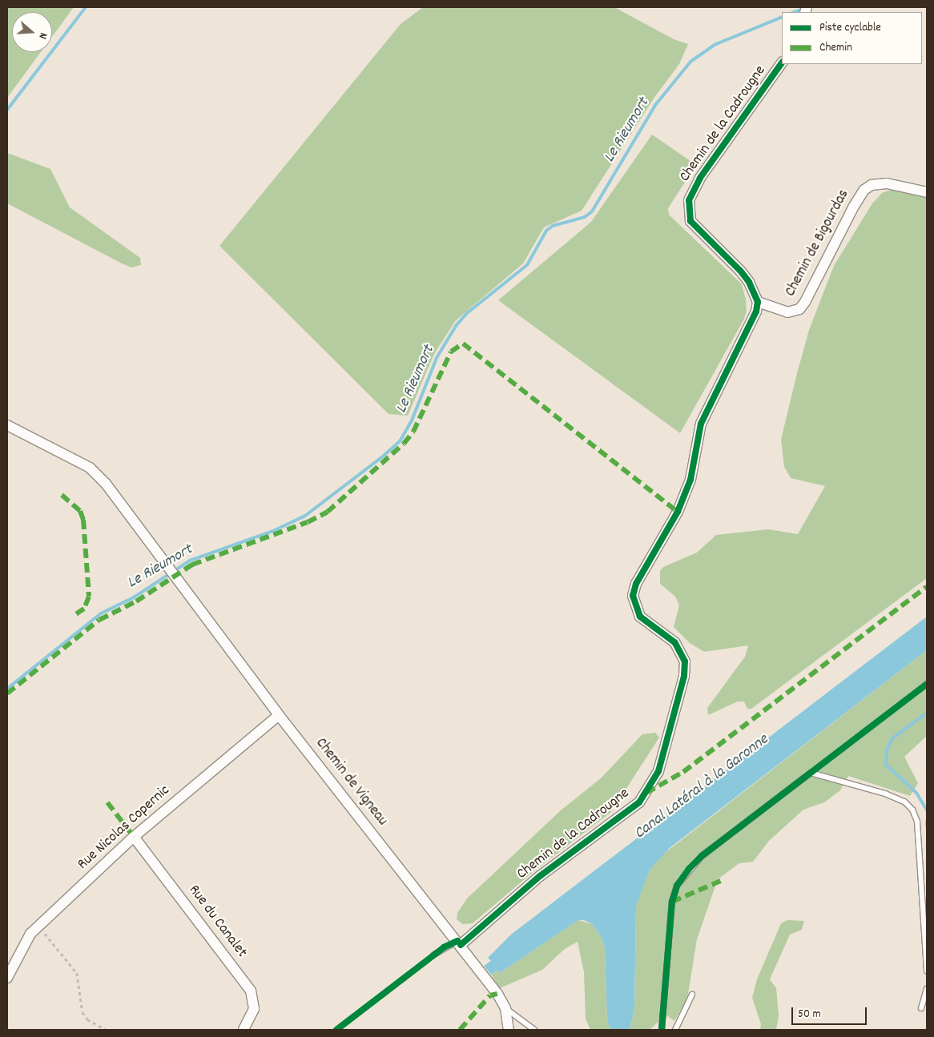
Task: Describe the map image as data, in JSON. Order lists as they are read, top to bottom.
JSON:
{
  "streets": {
    "street": [
      "Chemin de la Cadrougne",
      "Chemin de Bigourdas",
      "Chemin de Vigneau",
      "Rue Nicolas Copernic",
      "Rue du Canalet"
    ]
  },
  "crossings": [
    ["Chemin de la Cadrougne", "Chemin de Bigourdas"],
    ["Chemin de la Cadrougne", "Chemin de Vigneau"],
    ["Chemin de Vigneau", "Rue Nicolas Copernic"],
    ["Rue Nicolas Copernic", "Rue du Canalet"]
  ],
  "water": ["Le Rieumort", "Canal Latéral à la Garonne"],
  "legend": ["Piste cyclable", "Chemin"],
  "scale_bar": "50 m",
  "north": "right"
}
